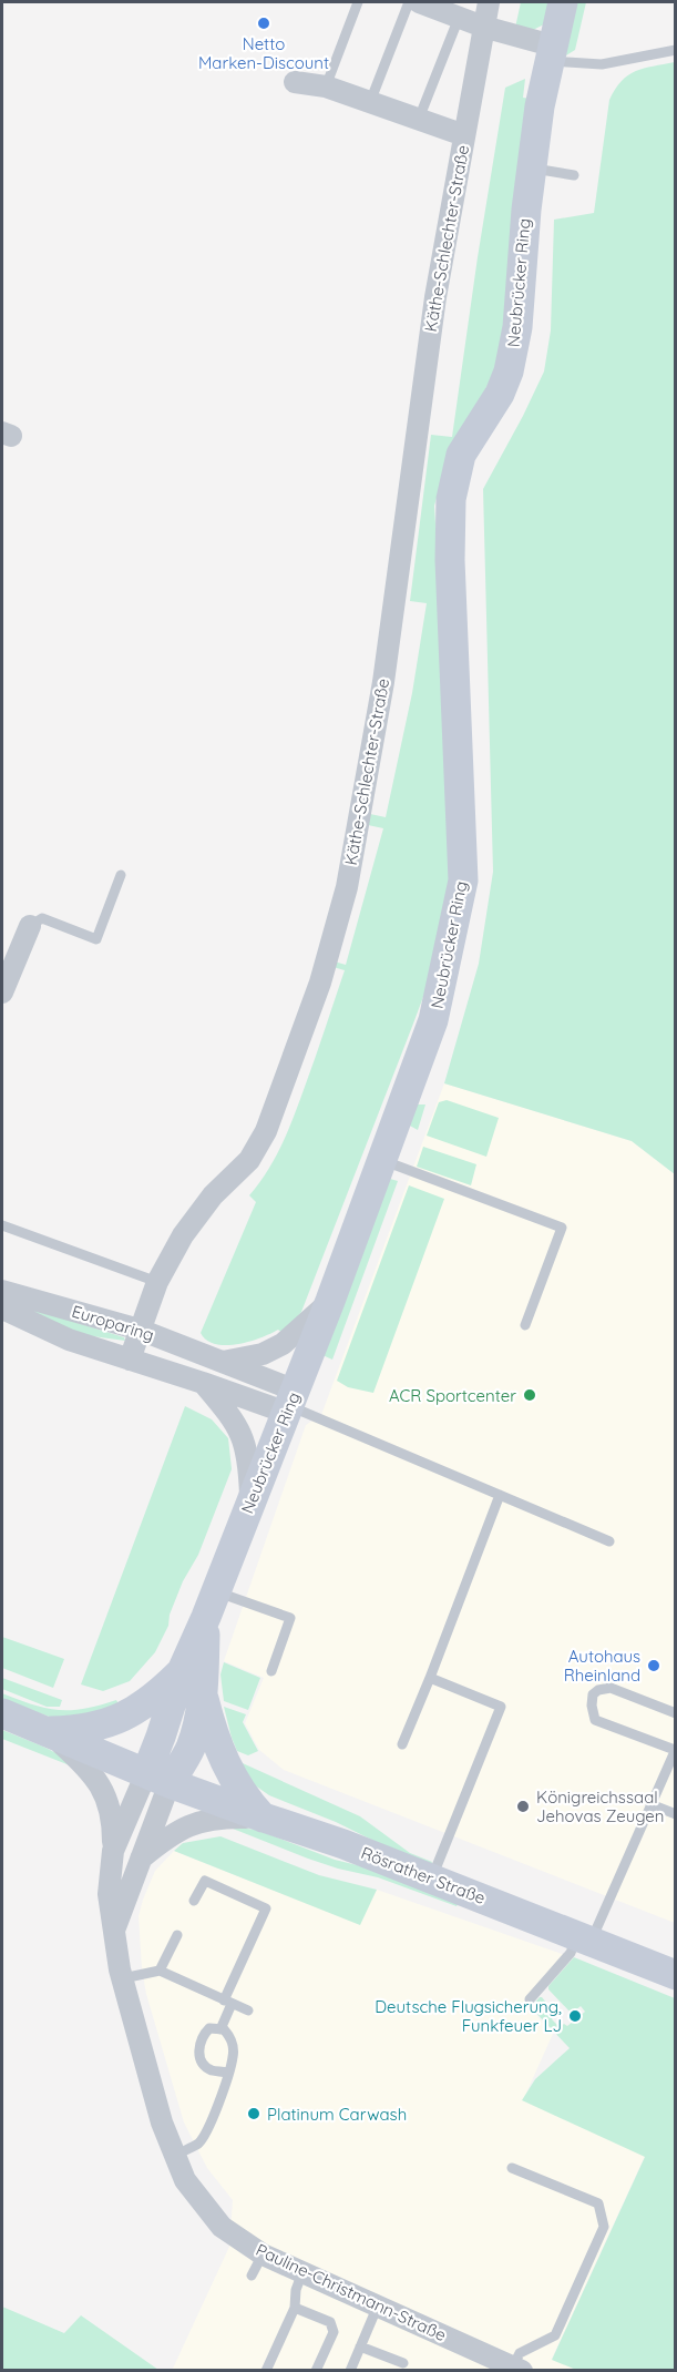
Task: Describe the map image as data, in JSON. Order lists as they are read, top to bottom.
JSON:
{
  "streets": {
    "main road": ["Neubrücker Ring", "Rösrather Straße"],
    "street": ["Käthe-Schlechter-Straße", "Europaring", "Pauline-Christmann-Straße"]
  },
  "crossings": [
    ["Käthe-Schlechter-Straße", "Europaring"],
    ["Neubrücker Ring", "Europaring"],
    ["Neubrücker Ring", "Rösrather Straße"],
    ["Neubrücker Ring", "Pauline-Christmann-Straße"],
    ["Rösrather Straße", "Pauline-Christmann-Straße"]
  ],
  "places": [
    "Netto Marken-Discount",
    "ACR Sportcenter",
    "Autohaus Rheinland",
    "Königreichssaal Jehovas Zeugen",
    "Deutsche Flugsicherung, Funkfeuer LJ",
    "Platinum Carwash"
  ]
}
